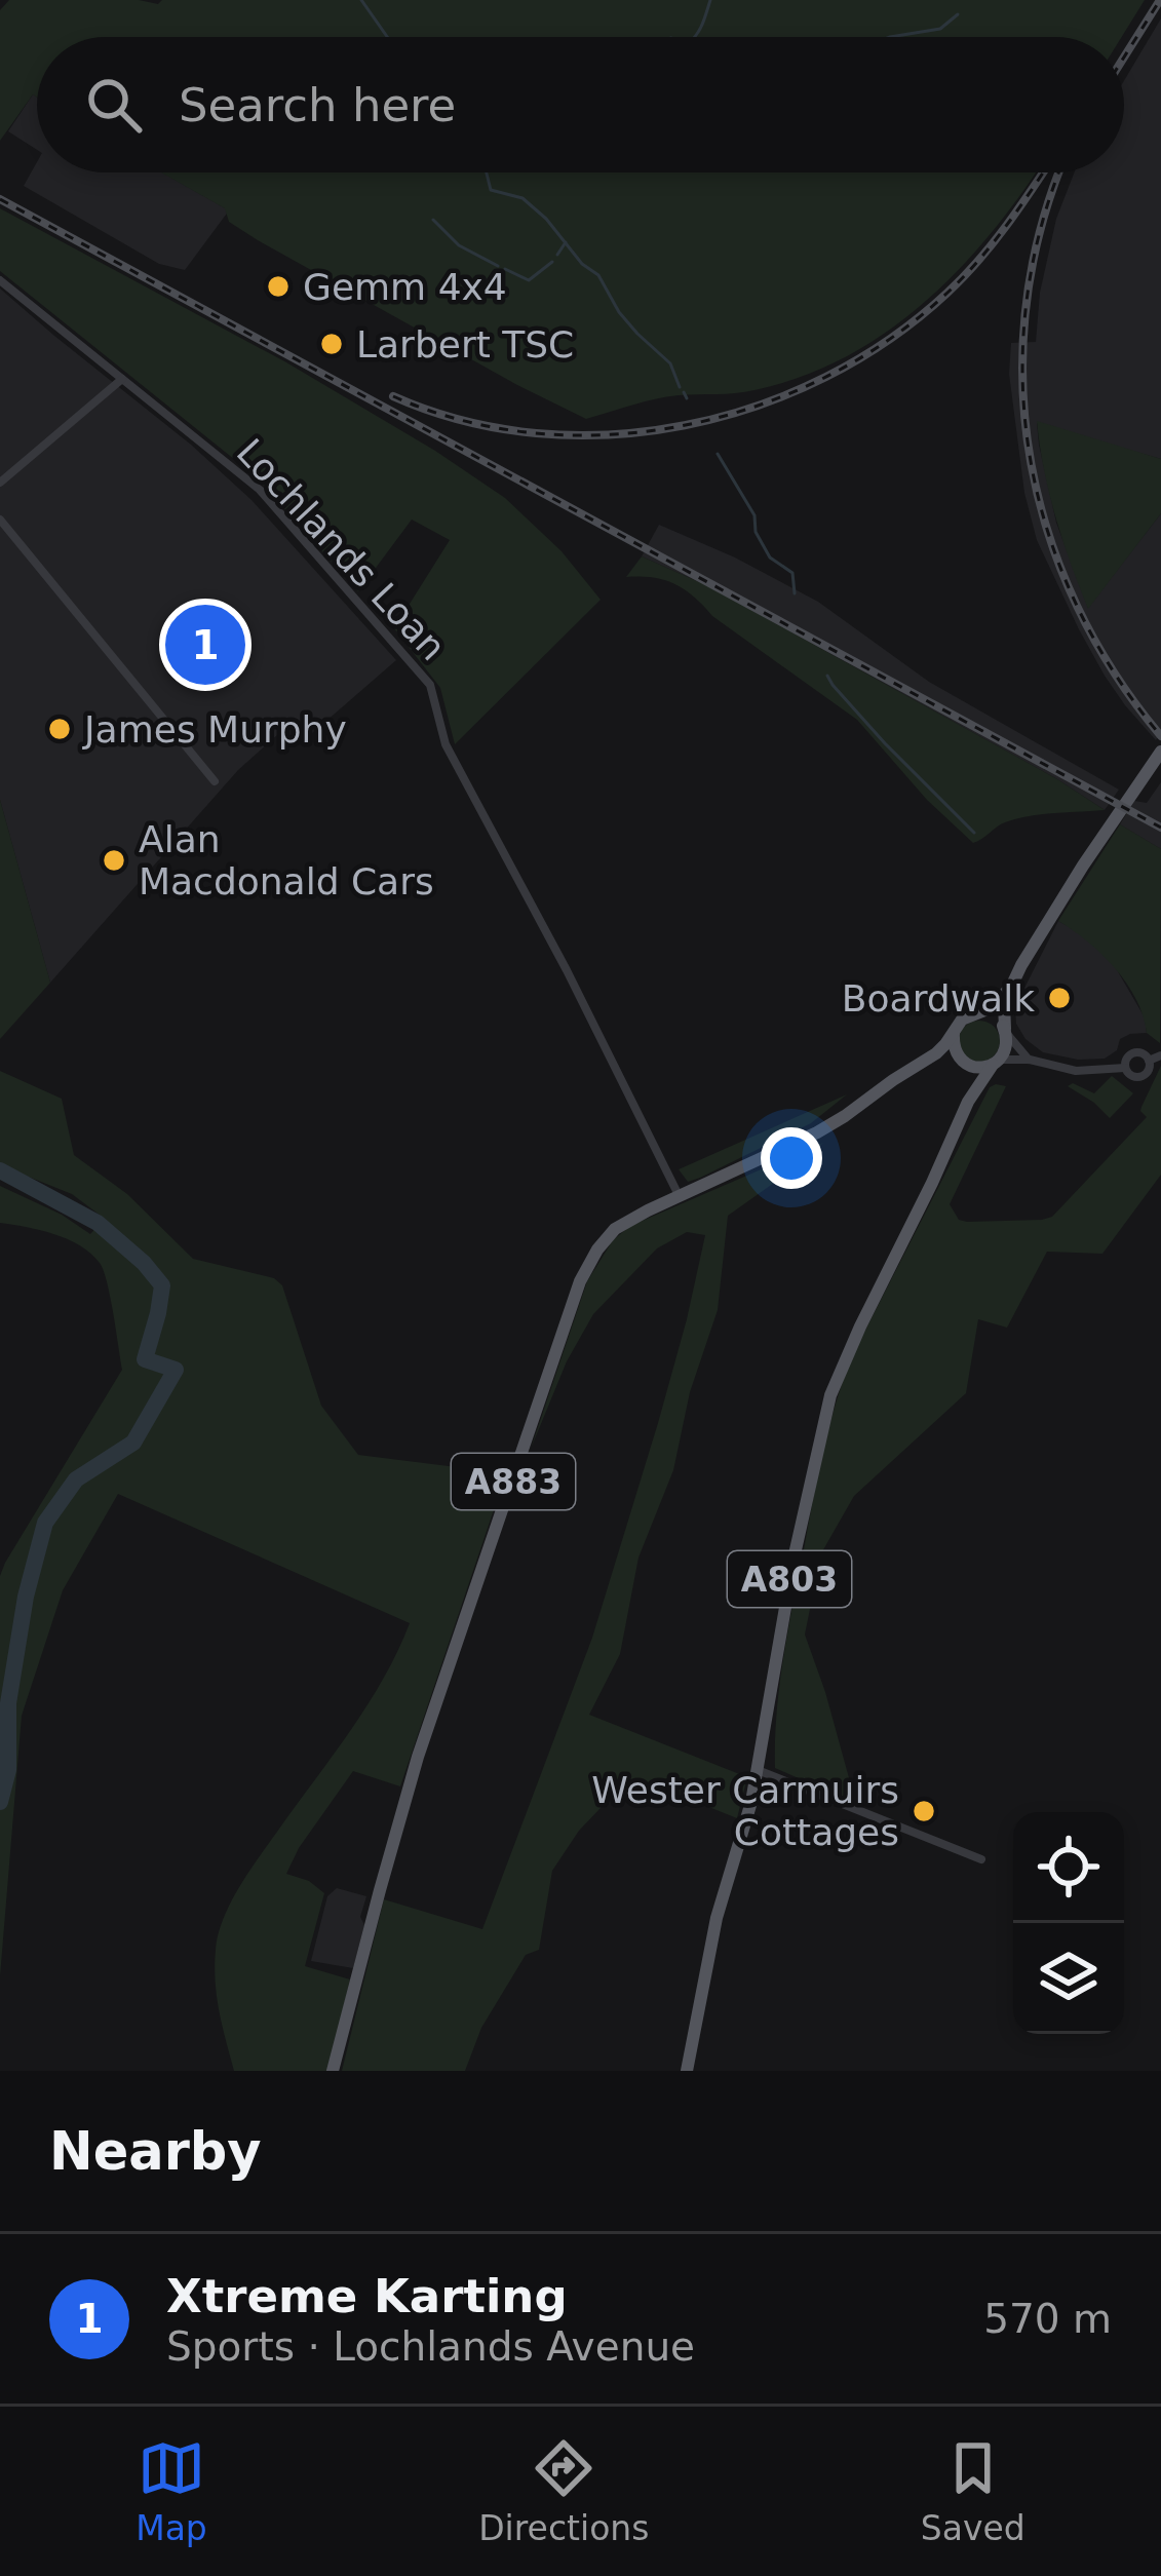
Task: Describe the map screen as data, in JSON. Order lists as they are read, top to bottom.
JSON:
{
  "streets": {
    "main road": ["A883", "A803"],
    "street": ["Lochlands Loan"]
  },
  "crossings": [
    ["Lochlands Loan", "A883"]
  ],
  "places": [
    "Gemm 4x4",
    "Larbert TSC",
    "James Murphy",
    "Alan Macdonald Cars",
    "Boardwalk",
    "Wester Carmuirs Cottages"
  ],
  "page": {
    "search": "Search here",
    "pins": "1",
    "heading": "Nearby",
    "list": [
      {
        "mark": "1",
        "name": "Xtreme Karting",
        "note": "Sports · Lochlands Avenue",
        "value": "570 m"
      }
    ],
    "nav": ["Map", "Directions", "Saved"]
  }
}
